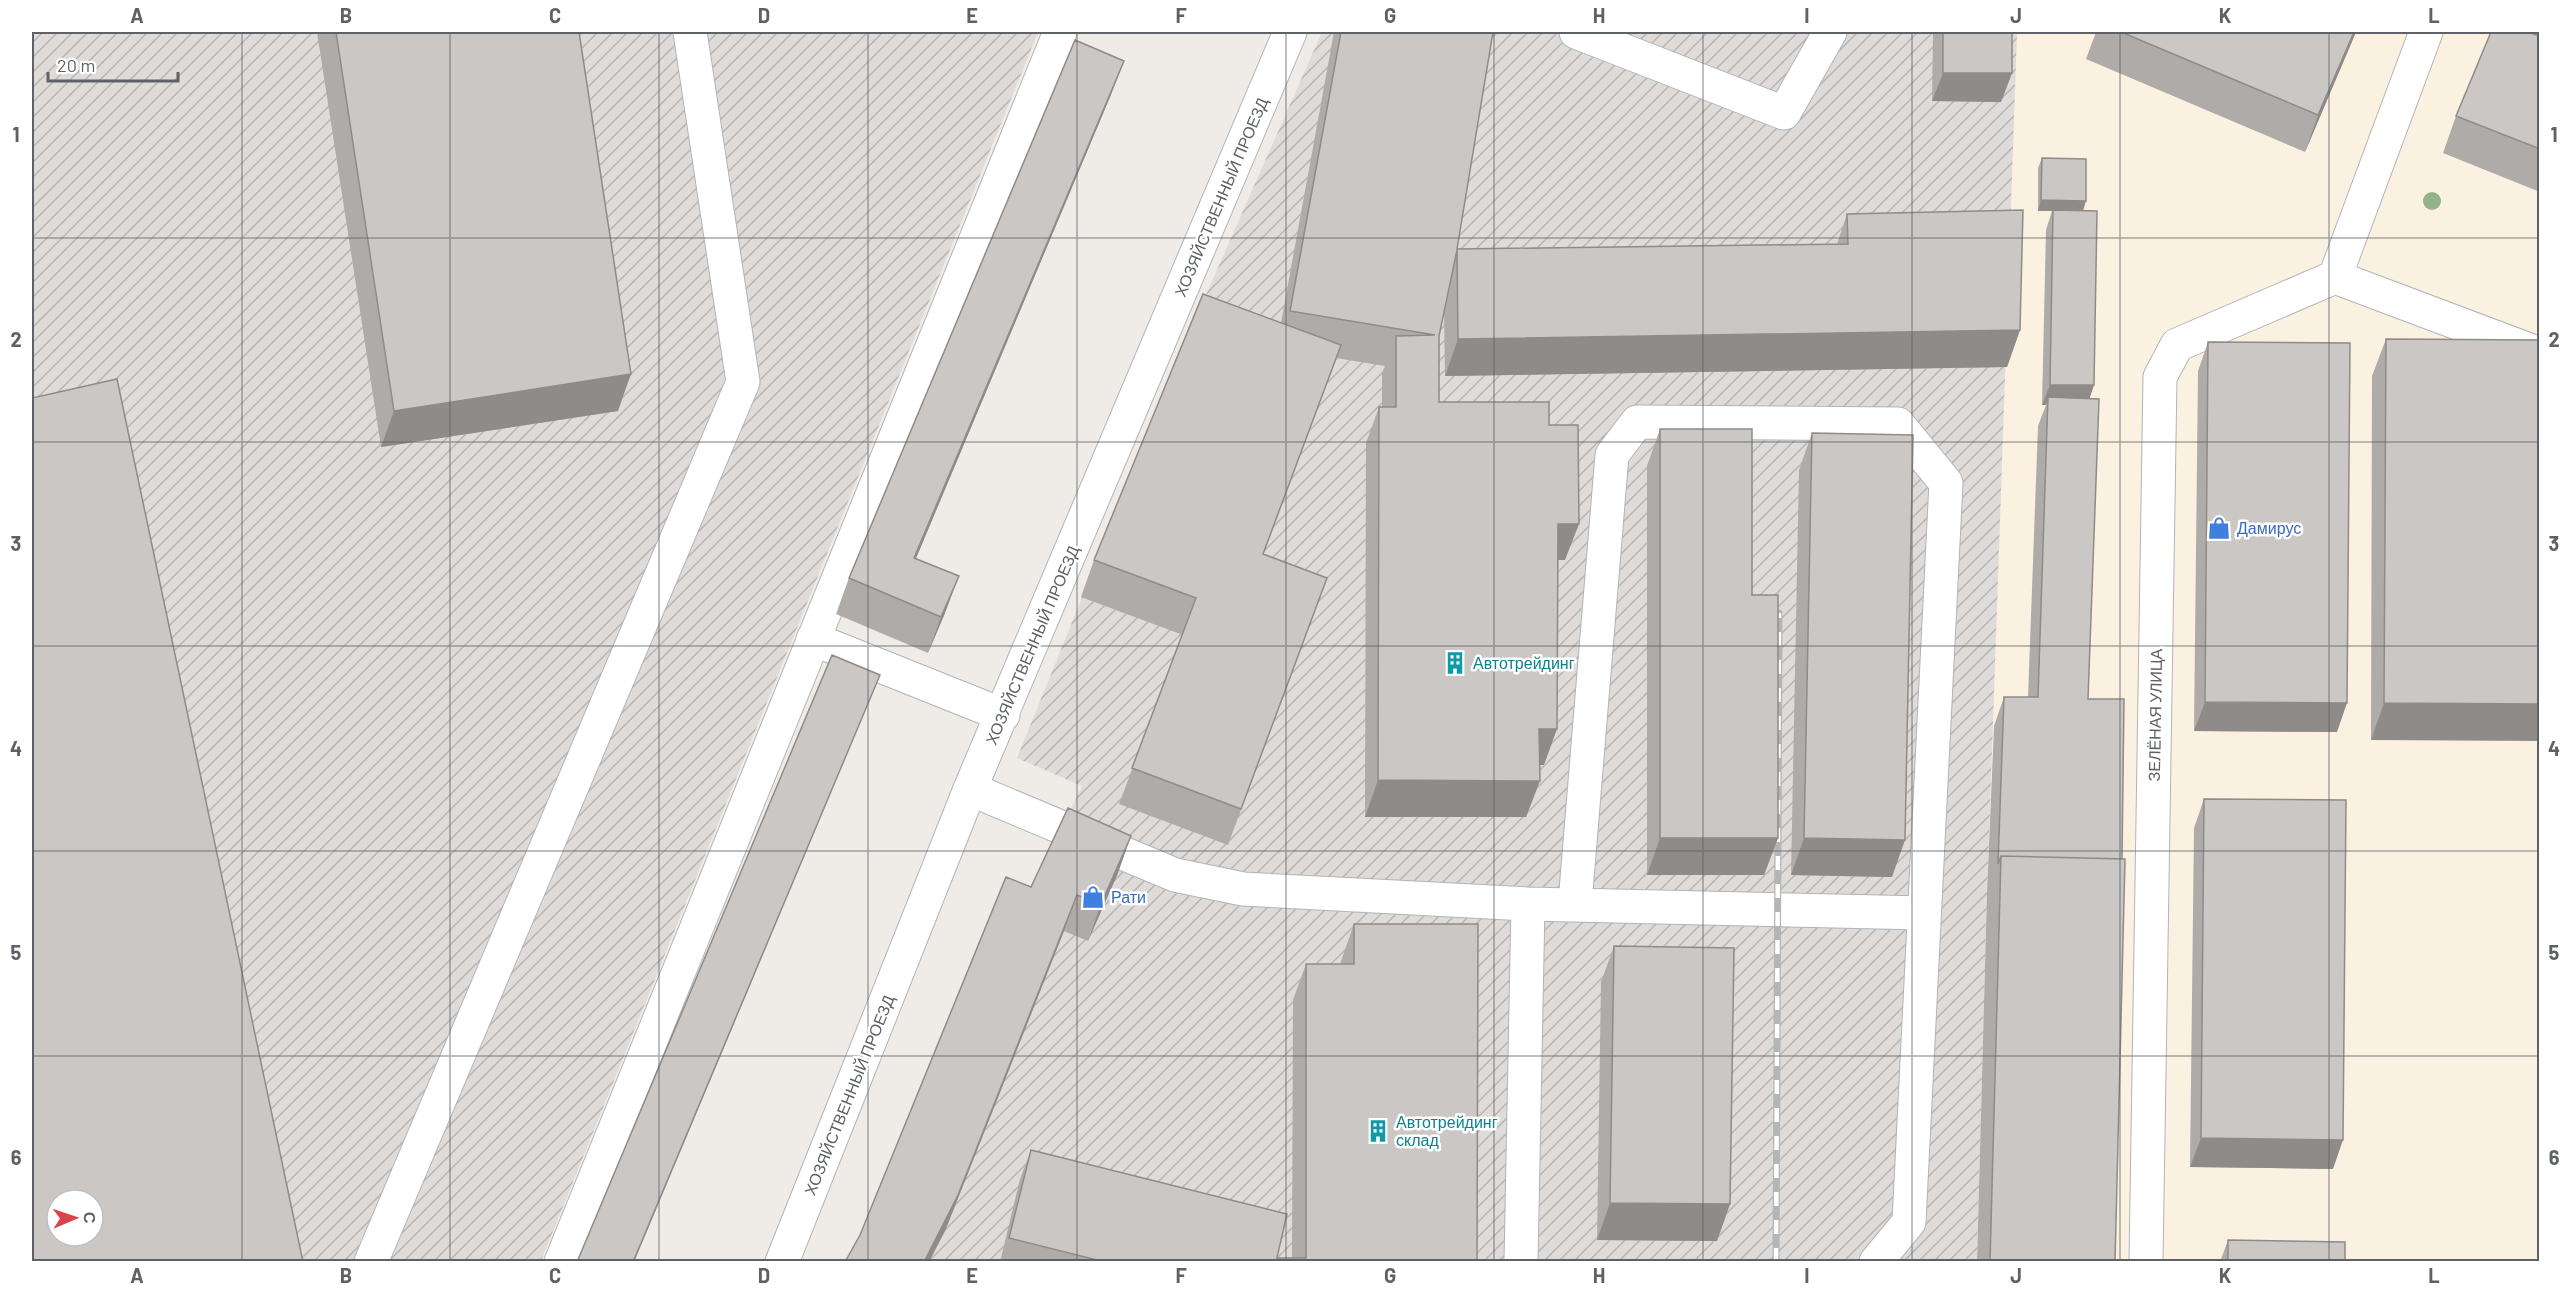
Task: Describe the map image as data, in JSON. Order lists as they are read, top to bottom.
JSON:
{
  "streets": {
    "street": ["ХОЗЯЙСТВЕННЫЙ ПРОЕЗД", "ЗЕЛЁНАЯ УЛИЦА"]
  },
  "places": {
    "shop": ["Дамирус", "Рати"],
    "building": ["Автотрейдинг", "Автотрейдинг склад"]
  },
  "scale_bar": "20 m",
  "north": "right",
  "grid": {
    "columns": [
      "A",
      "B",
      "C",
      "D",
      "E",
      "F",
      "G",
      "H",
      "I",
      "J",
      "K",
      "L"
    ],
    "rows": [
      "1",
      "2",
      "3",
      "4",
      "5",
      "6"
    ]
  }
}
